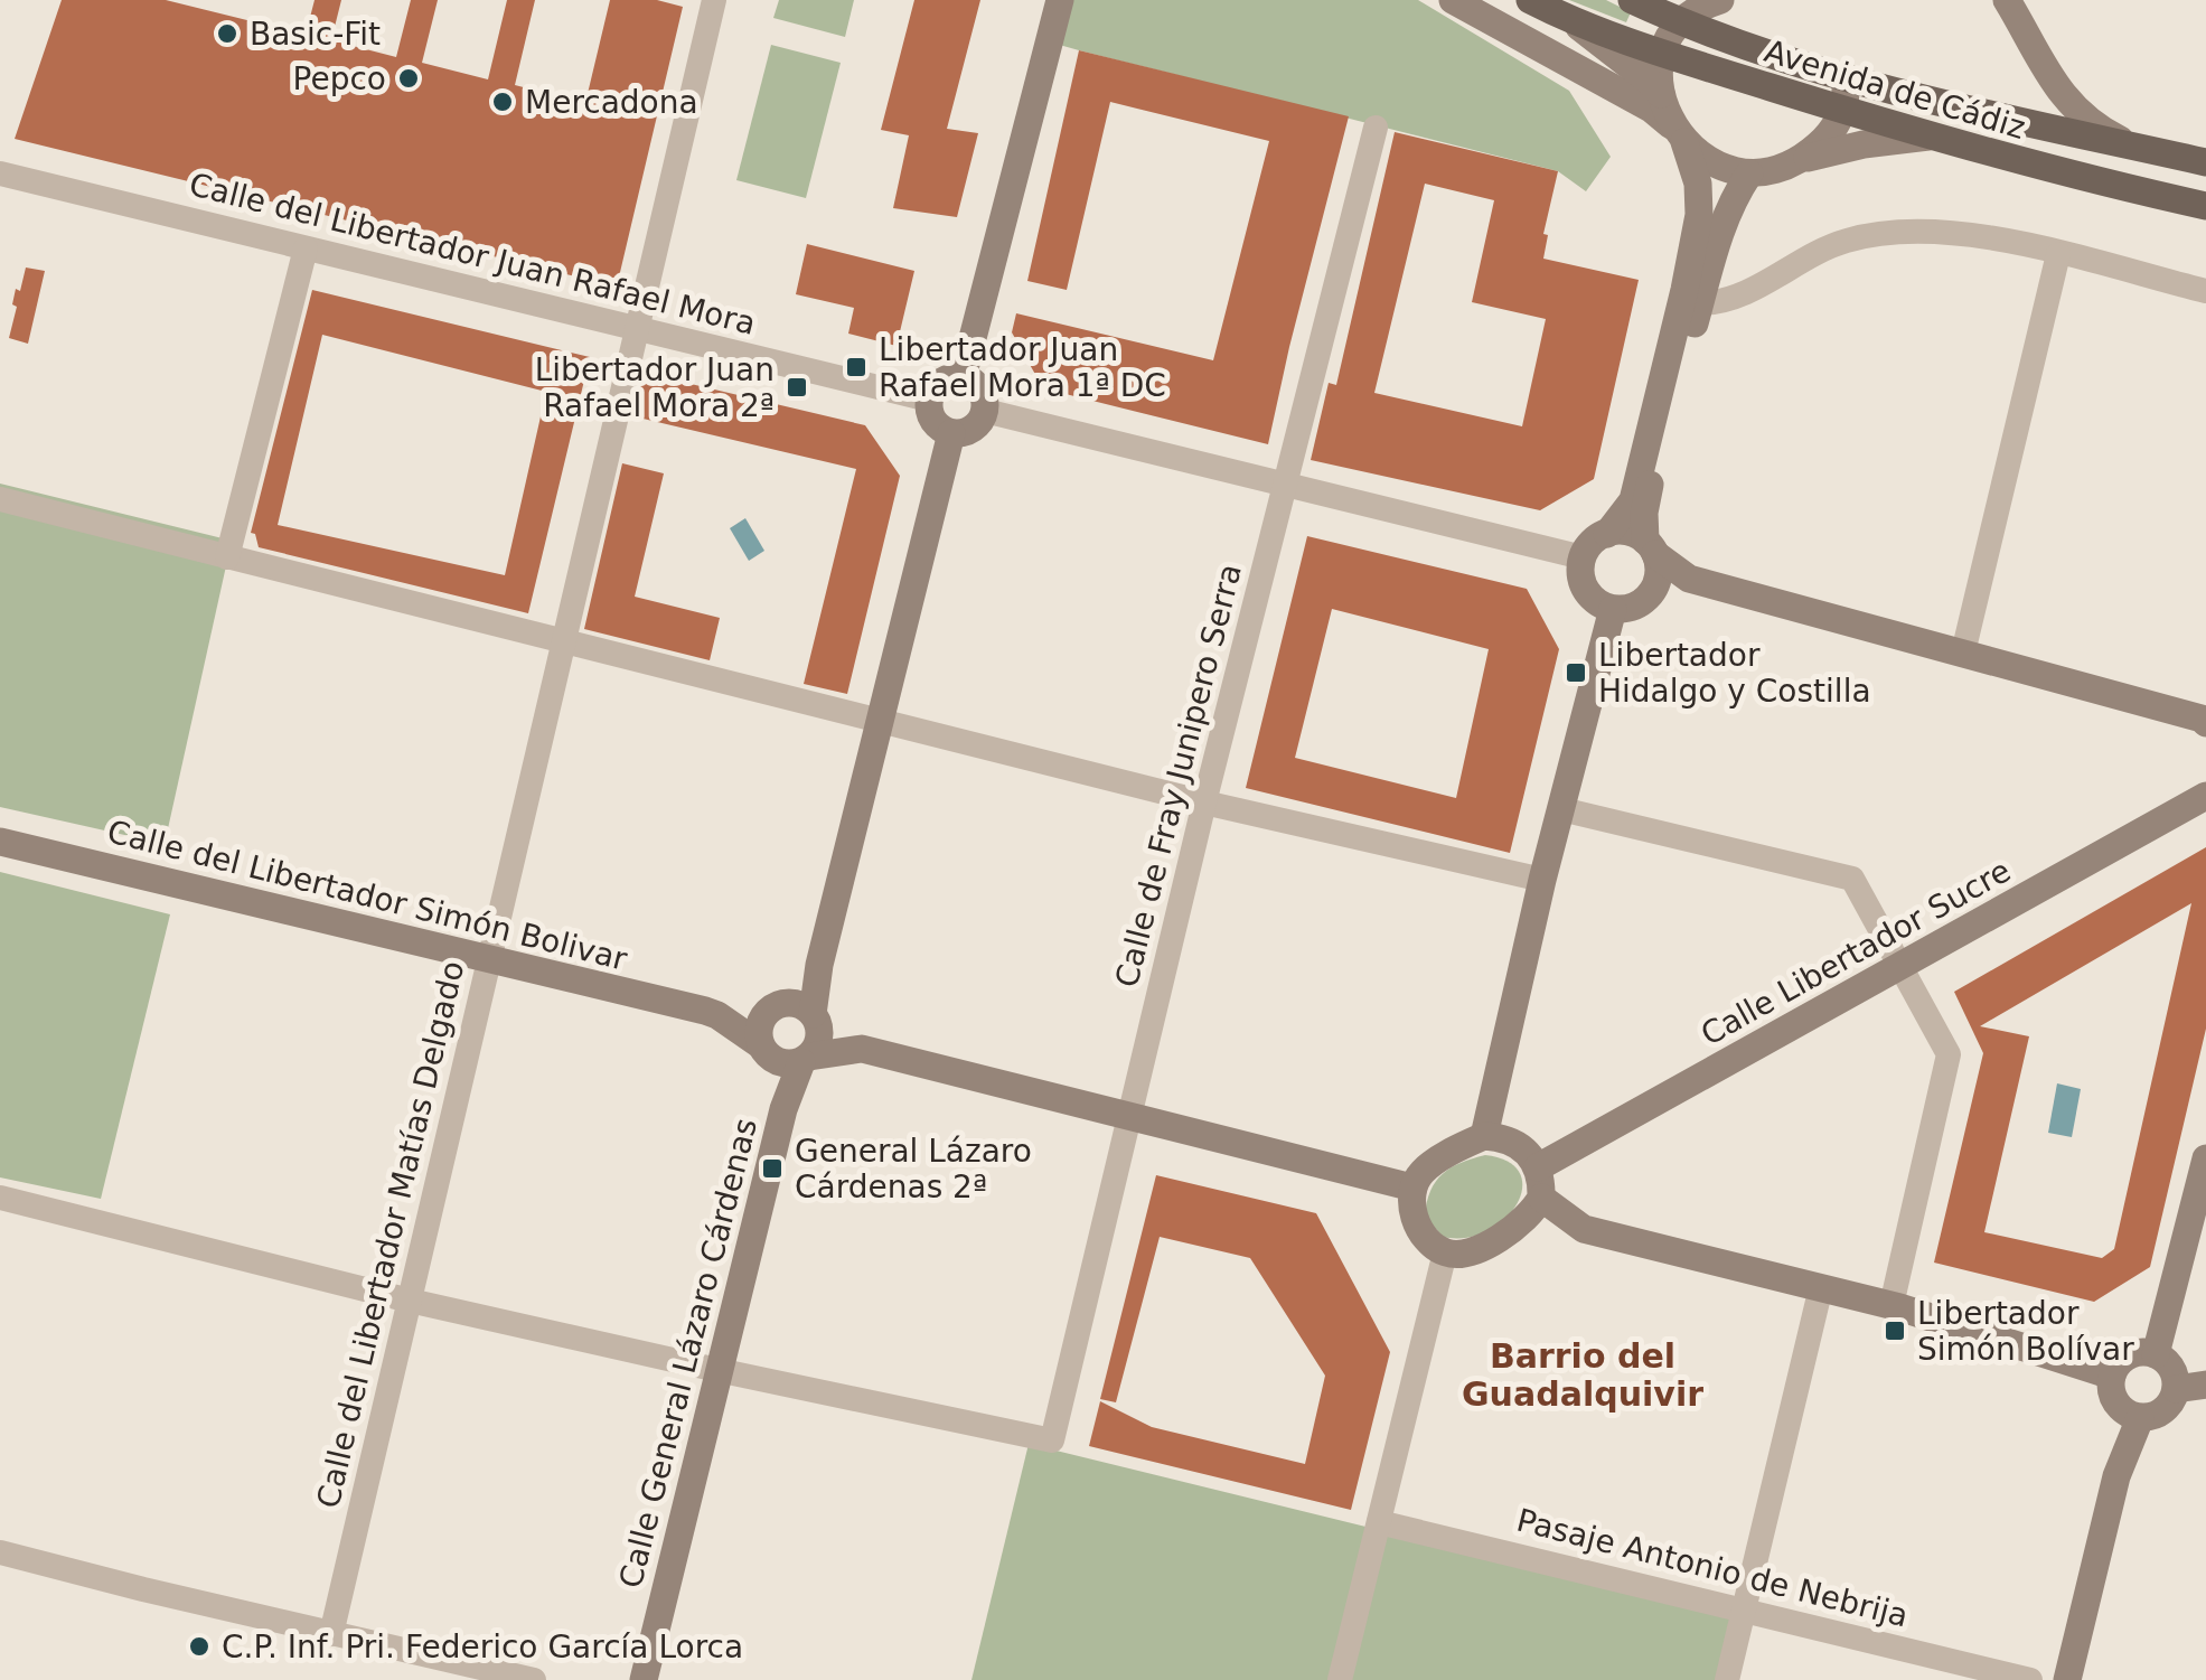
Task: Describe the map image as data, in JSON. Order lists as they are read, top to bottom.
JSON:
{
  "streets": {
    "main road": ["Avenida de Cádiz"],
    "street": [
      "Calle del Libertador Juan Rafael Mora",
      "Calle de Fray Junipero Serra",
      "Calle del Libertador Simón Bolivar",
      "Calle Libertador Sucre",
      "Calle del Libertador Matías Delgado",
      "Calle General Lázaro Cárdenas",
      "Pasaje Antonio de Nebrija"
    ]
  },
  "crossings": [
    ["Calle del Libertador Juan Rafael Mora", "Calle del Libertador Matías Delgado"],
    ["Calle de Fray Junipero Serra", "Calle General Lázaro Cárdenas"],
    ["Calle del Libertador Simón Bolivar", "Calle del Libertador Matías Delgado"],
    ["Calle del Libertador Simón Bolivar", "Calle General Lázaro Cárdenas"]
  ],
  "districts": ["Barrio del Guadalquivir"],
  "places": {
    "other": [
      "Basic-Fit",
      "Pepco",
      "Mercadona",
      "C.P. Inf. Pri. Federico García Lorca"
    ],
    "transit": [
      "Libertador Juan Rafael Mora 1ª DC",
      "Libertador Juan Rafael Mora 2ª",
      "Libertador Hidalgo y Costilla",
      "General Lázaro Cárdenas 2ª",
      "Libertador Simón Bolívar"
    ]
  }
}
